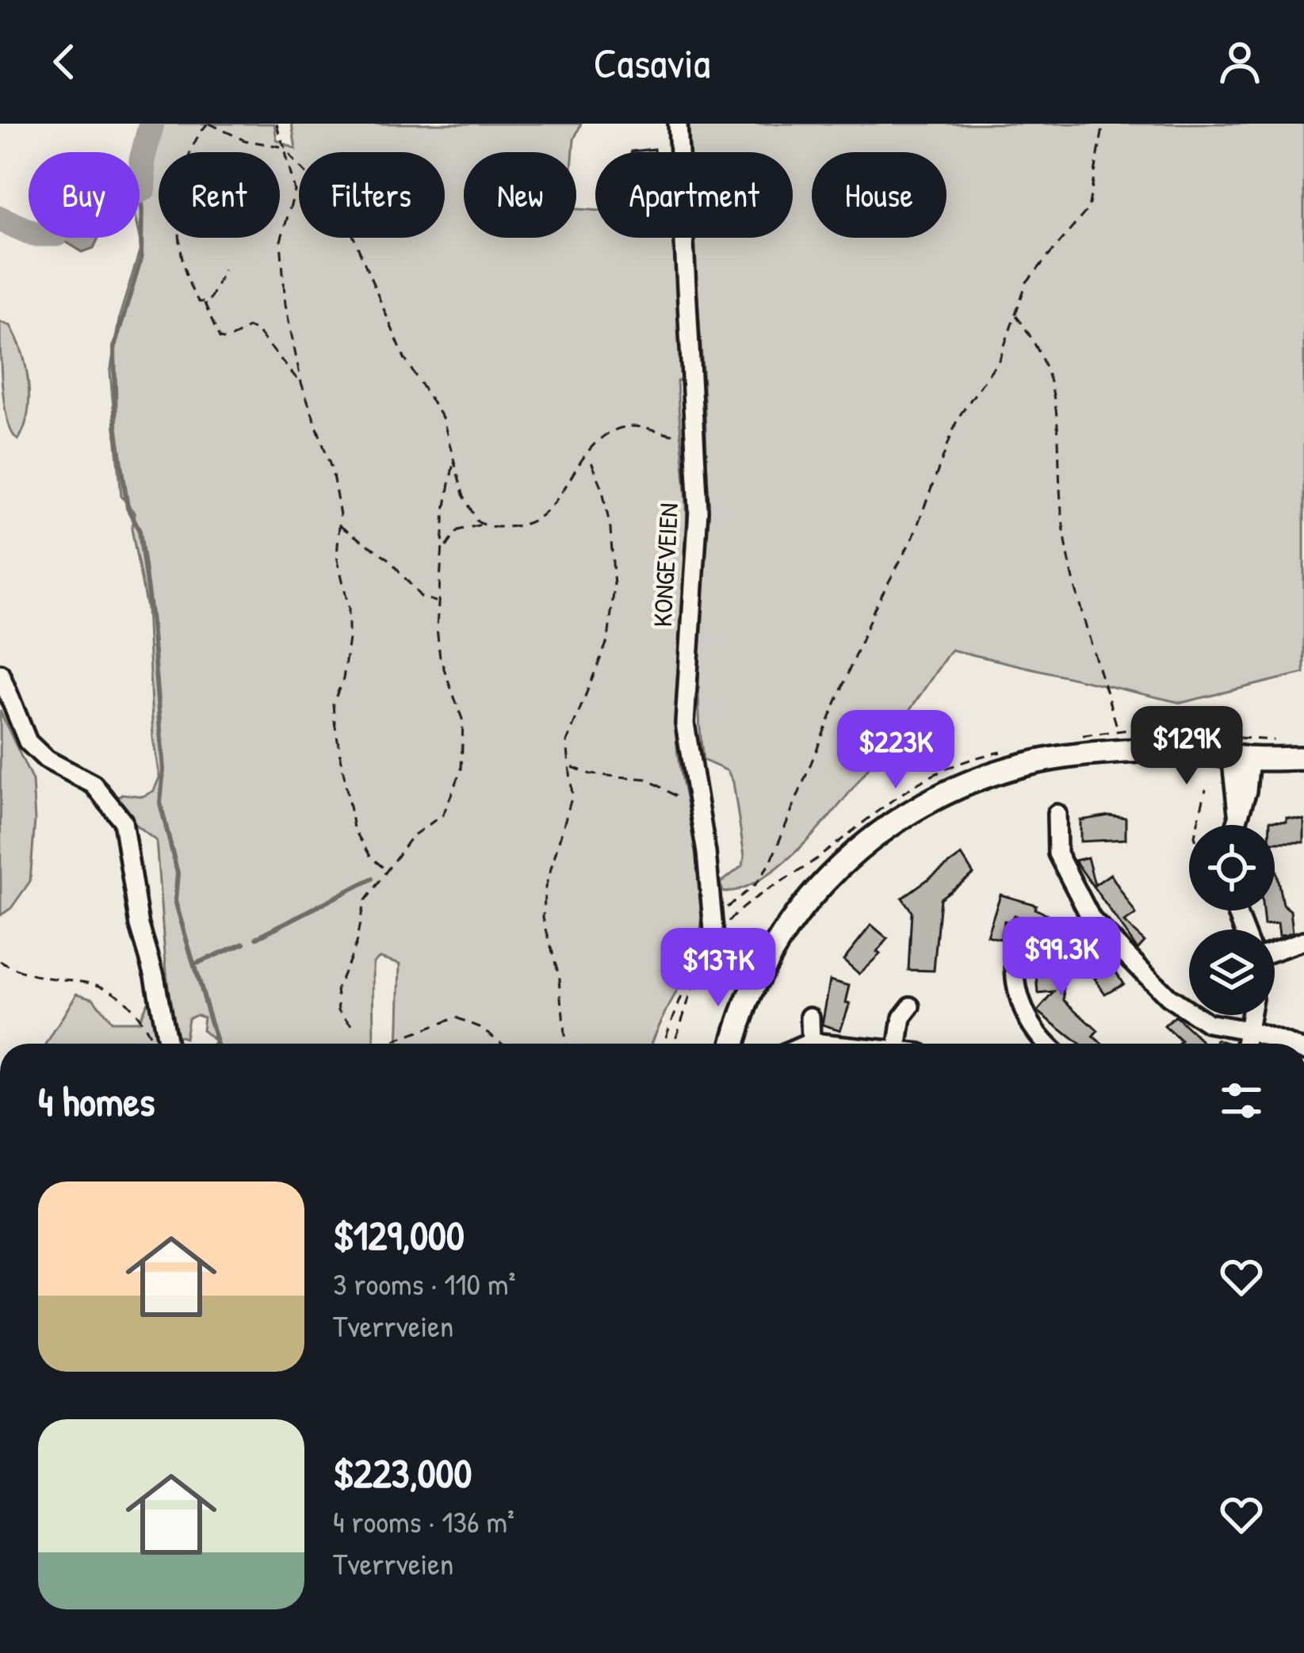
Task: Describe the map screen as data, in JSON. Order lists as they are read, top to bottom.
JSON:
{
  "streets": {
    "street": ["KONGEVEIEN"]
  },
  "page": {
    "header": "Casavia",
    "chip": [
      "Buy",
      "Rent",
      "Filters",
      "New",
      "Apartment",
      "House"
    ],
    "price": [
      "$129K",
      "$223K",
      "$99.3K",
      "$137K"
    ],
    "heading": "4 homes",
    "list": [
      {
        "name": "$129,000",
        "note": "3 rooms · 110 m² · Tverrveien"
      },
      {
        "name": "$223,000",
        "note": "4 rooms · 136 m² · Tverrveien"
      }
    ]
  }
}
